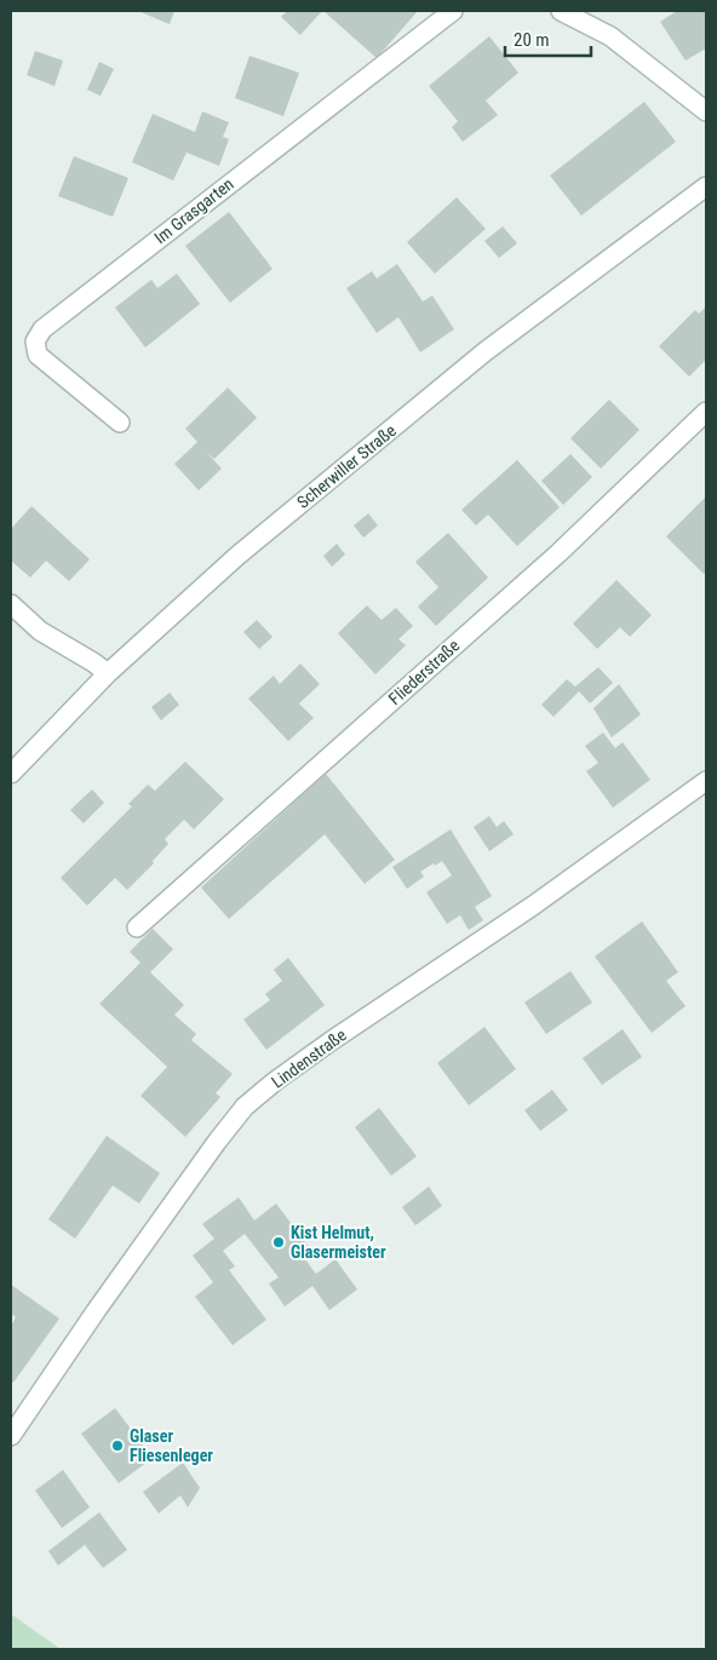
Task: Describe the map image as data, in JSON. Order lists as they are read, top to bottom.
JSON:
{
  "streets": {
    "street": [
      "Im Grasgarten",
      "Scherwiller Straße",
      "Fliederstraße",
      "Lindenstraße"
    ]
  },
  "places": ["Kist Helmut, Glasermeister", "Glaser Fliesenleger"],
  "scale_bar": "20 m"
}
